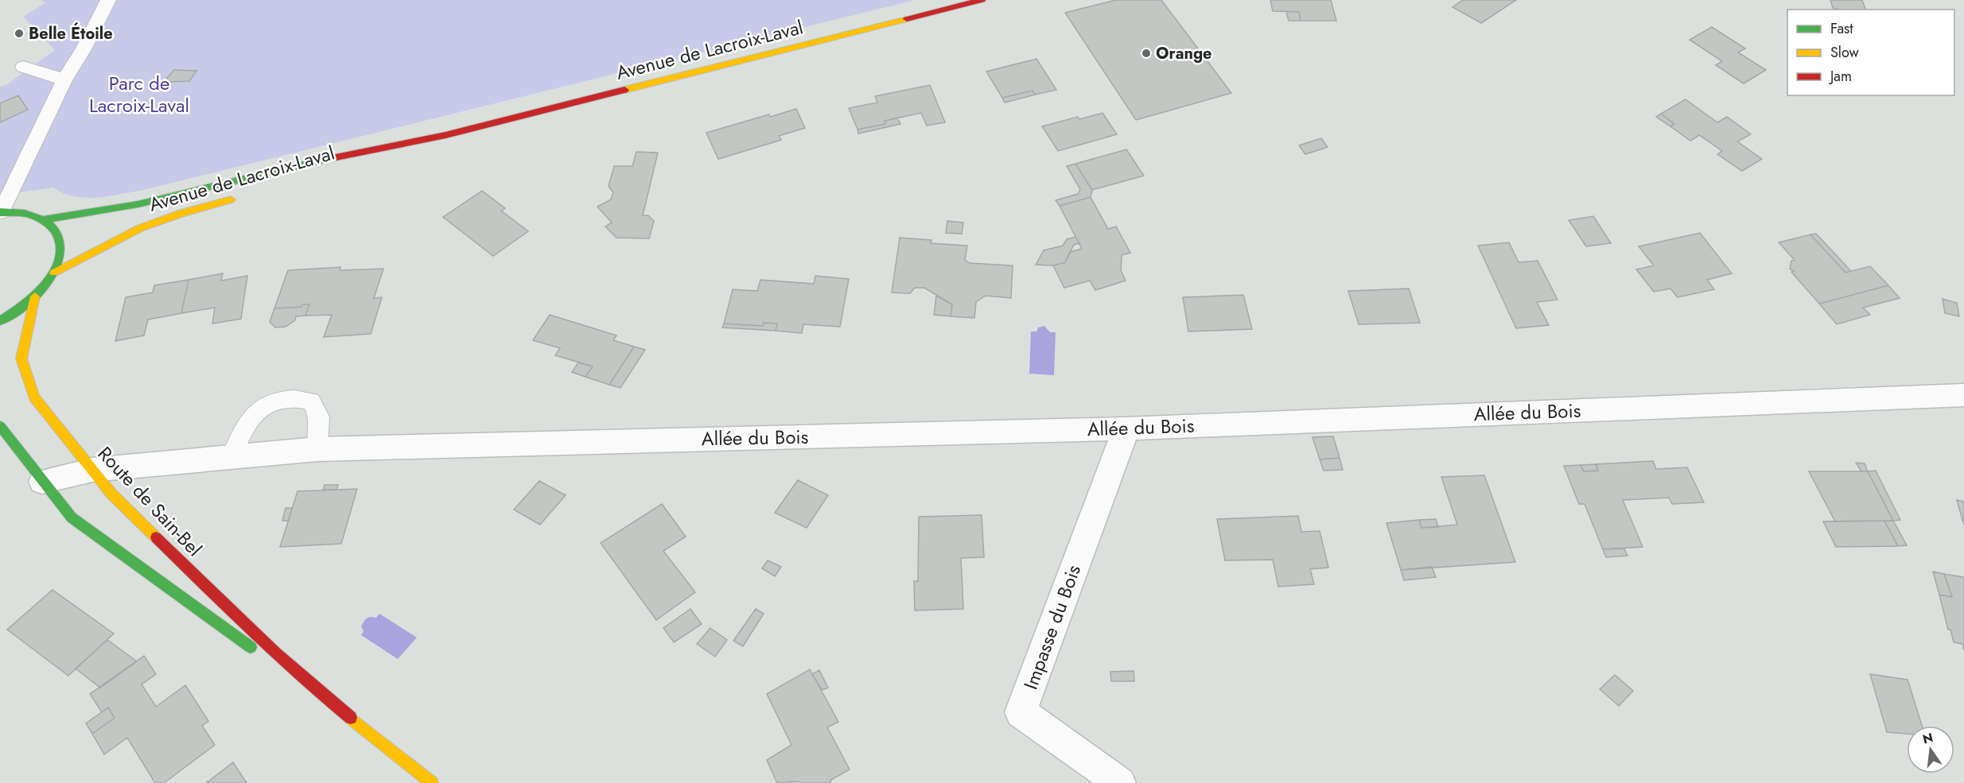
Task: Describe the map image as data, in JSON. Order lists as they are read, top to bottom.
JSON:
{
  "streets": {
    "main road": ["Avenue de Lacroix-Laval", "Route de Sain-Bel"],
    "street": ["Allée du Bois", "Impasse du Bois"]
  },
  "crossings": [
    ["Allée du Bois", "Route de Sain-Bel"],
    ["Allée du Bois", "Impasse du Bois"]
  ],
  "parks": ["Parc de Lacroix-Laval"],
  "places": ["Belle Étoile", "Orange"],
  "legend": ["Fast", "Slow", "Jam"],
  "north": "top"
}
